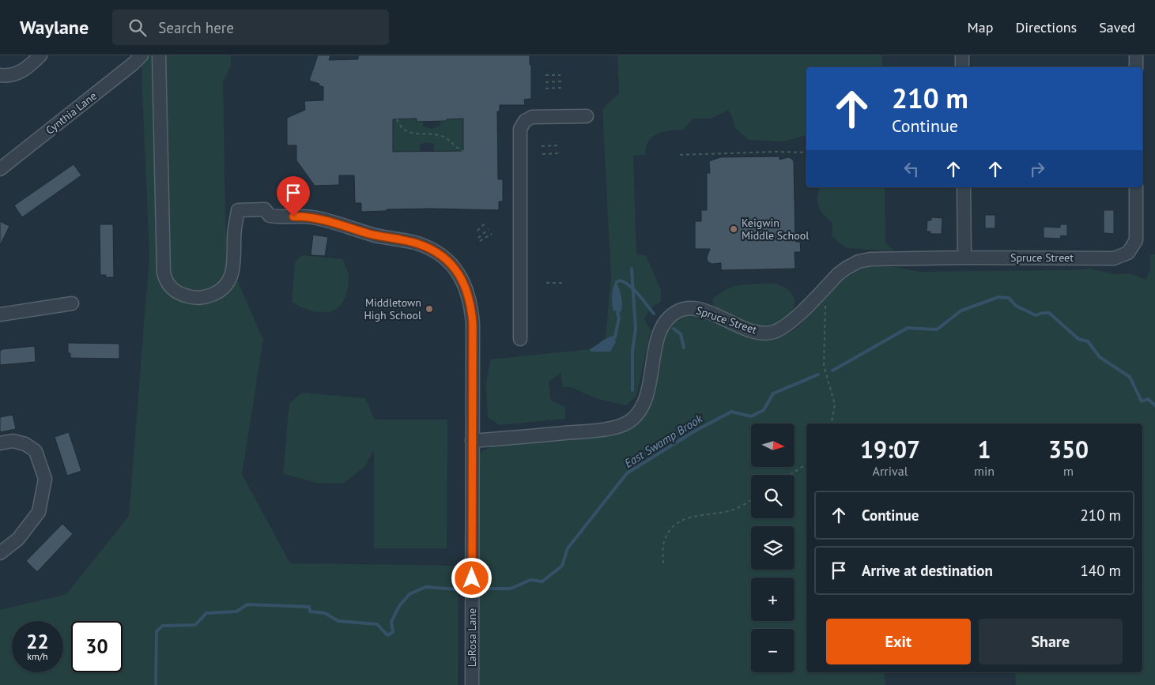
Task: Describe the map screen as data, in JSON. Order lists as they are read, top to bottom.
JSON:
{
  "streets": {
    "street": ["Cynthia Lane", "Spruce Street", "LaRosa Lane"]
  },
  "crossings": [
    ["Spruce Street", "LaRosa Lane"]
  ],
  "water": ["East Swamp Brook"],
  "places": ["Keigwin Middle School", "Middletown High School"],
  "north": "right",
  "page": {
    "header": "Waylane",
    "search": "Search here",
    "nav": ["Map", "Directions", "Saved"],
    "turn": ["210 m", "Continue"],
    "map_buttons": ["+", "−"],
    "eta": [
      "19:07",
      "Arrival",
      "1",
      "min",
      "350",
      "m"
    ],
    "list": [
      {
        "name": "Continue",
        "value": "210 m"
      },
      {
        "name": "Arrive at destination",
        "value": "140 m"
      }
    ],
    "buttons": ["Exit", "Share"],
    "speed": "22 km/h",
    "limit": "30"
  }
}
